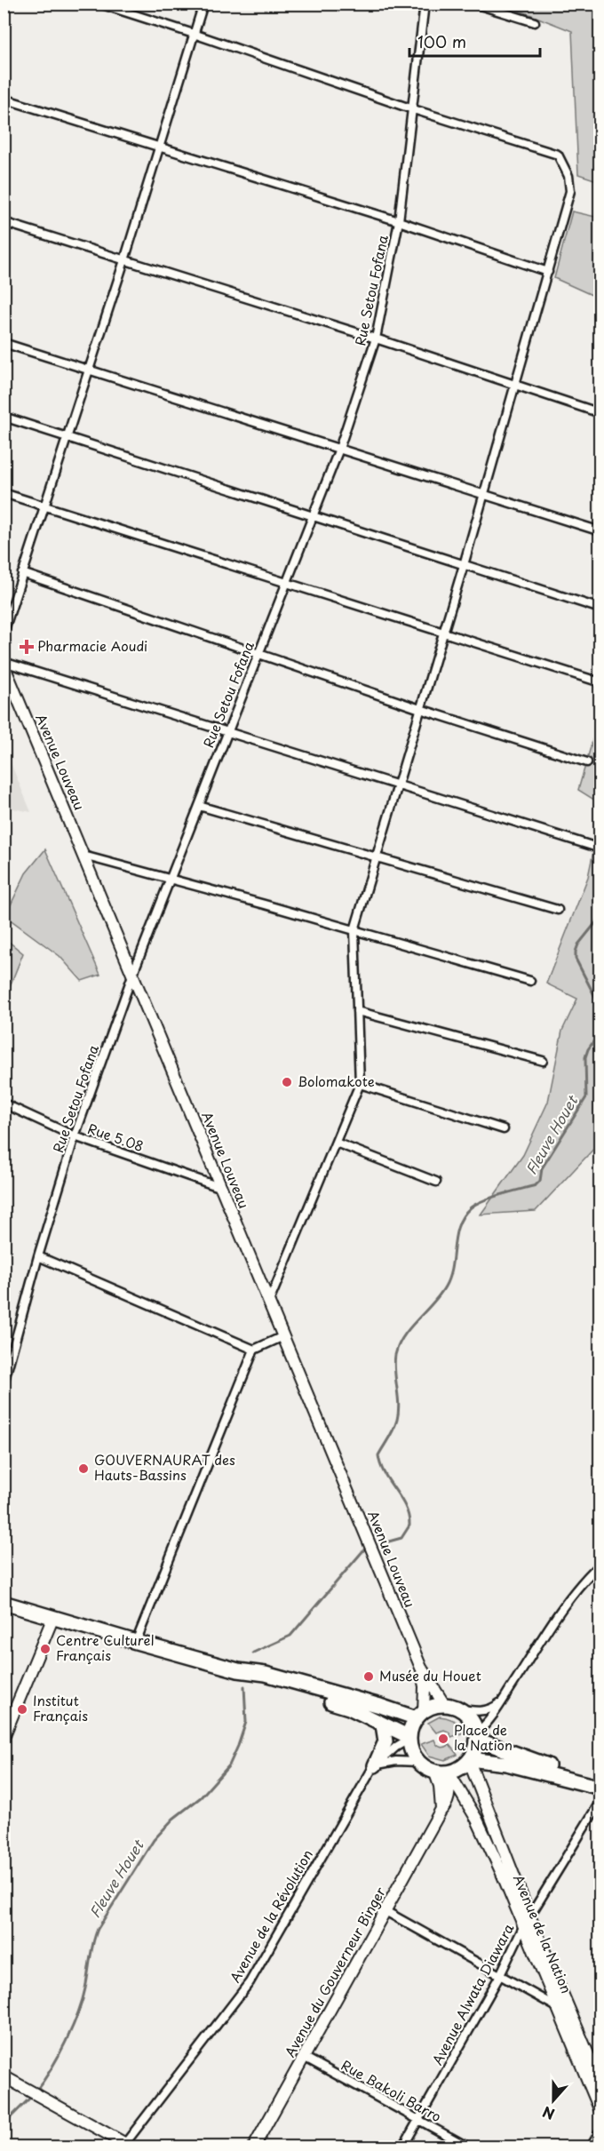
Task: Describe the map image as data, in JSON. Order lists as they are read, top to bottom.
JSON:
{
  "streets": {
    "main road": ["Avenue Louveau", "Avenue de la Nation", "Avenue du Gouverneur Binger"],
    "street": [
      "Rue Setou Fofana",
      "Rue 5.08",
      "Avenue de la Révolution",
      "Avenue Alwata Diawara",
      "Rue Bakoli Barro"
    ]
  },
  "crossings": [
    ["Rue Setou Fofana", "Avenue Louveau"],
    ["Rue Setou Fofana", "Rue 5.08"],
    ["Avenue Louveau", "Rue 5.08"],
    ["Avenue Louveau", "Avenue de la Révolution"],
    ["Avenue Louveau", "Avenue de la Nation"],
    ["Avenue Louveau", "Avenue du Gouverneur Binger"],
    ["Avenue de la Révolution", "Avenue de la Nation"],
    ["Avenue de la Révolution", "Avenue du Gouverneur Binger"],
    ["Avenue de la Nation", "Avenue du Gouverneur Binger"],
    ["Avenue de la Nation", "Avenue Alwata Diawara"],
    ["Avenue du Gouverneur Binger", "Rue Bakoli Barro"],
    ["Avenue Alwata Diawara", "Rue Bakoli Barro"]
  ],
  "water": ["Fleuve Houet"],
  "places": {
    "health": ["Pharmacie Aoudi"],
    "other": [
      "Bolomakote",
      "GOUVERNAURAT des Hauts-Bassins",
      "Centre Culturel Français",
      "Musée du Houet",
      "Institut Français",
      "Place de la Nation"
    ]
  },
  "scale_bar": "100 m",
  "north": "bottom"
}
